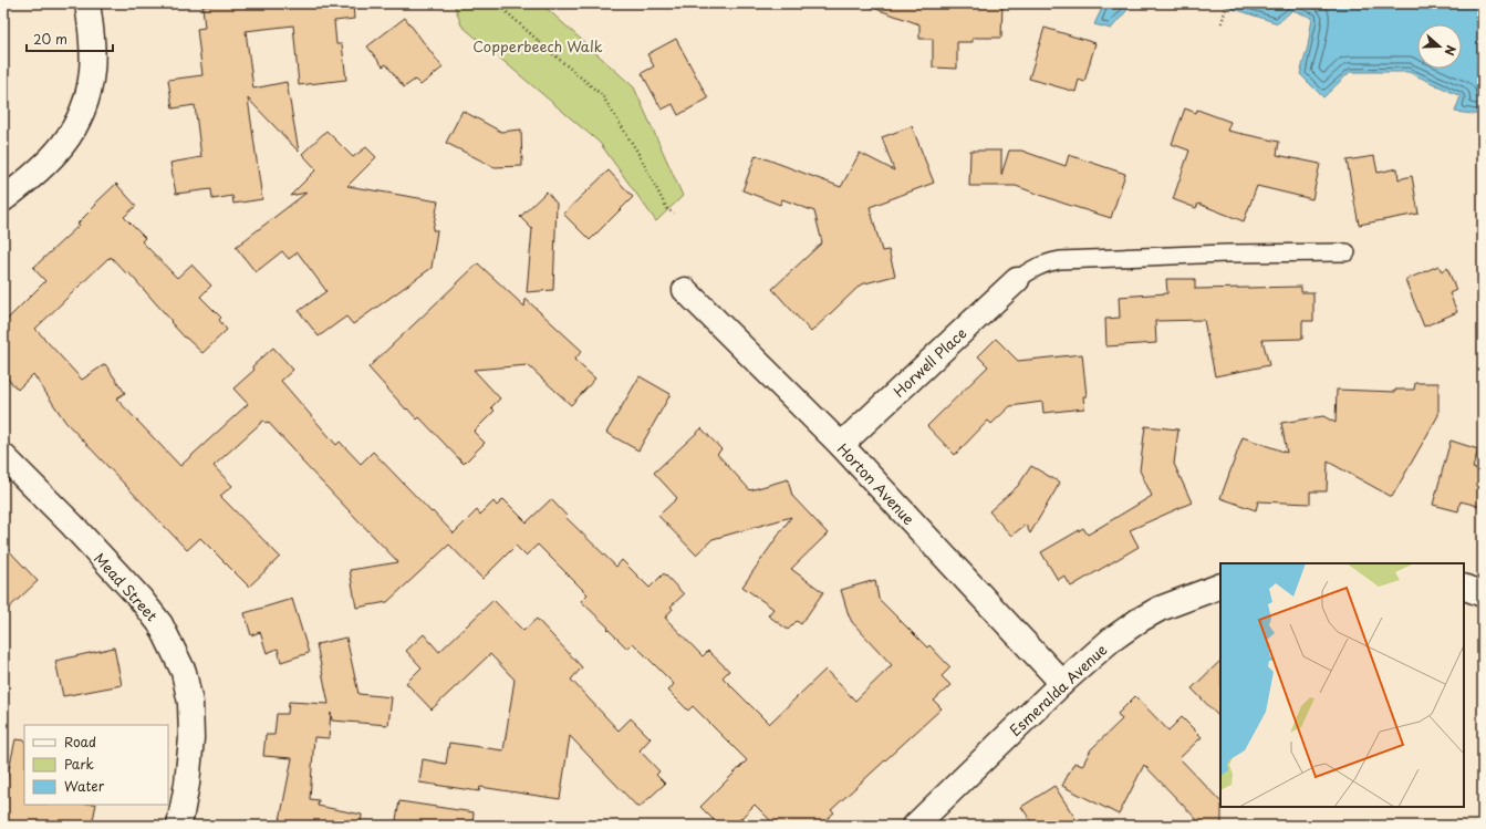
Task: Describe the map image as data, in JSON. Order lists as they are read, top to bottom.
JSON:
{
  "streets": {
    "street": [
      "Horwell Place",
      "Horton Avenue",
      "Mead Street",
      "Esmeralda Avenue"
    ]
  },
  "crossings": [
    ["Horwell Place", "Horton Avenue"],
    ["Horton Avenue", "Esmeralda Avenue"]
  ],
  "parks": ["Copperbeech Walk"],
  "legend": ["Road", "Park", "Water"],
  "scale_bar": "20 m",
  "north": "right"
}
